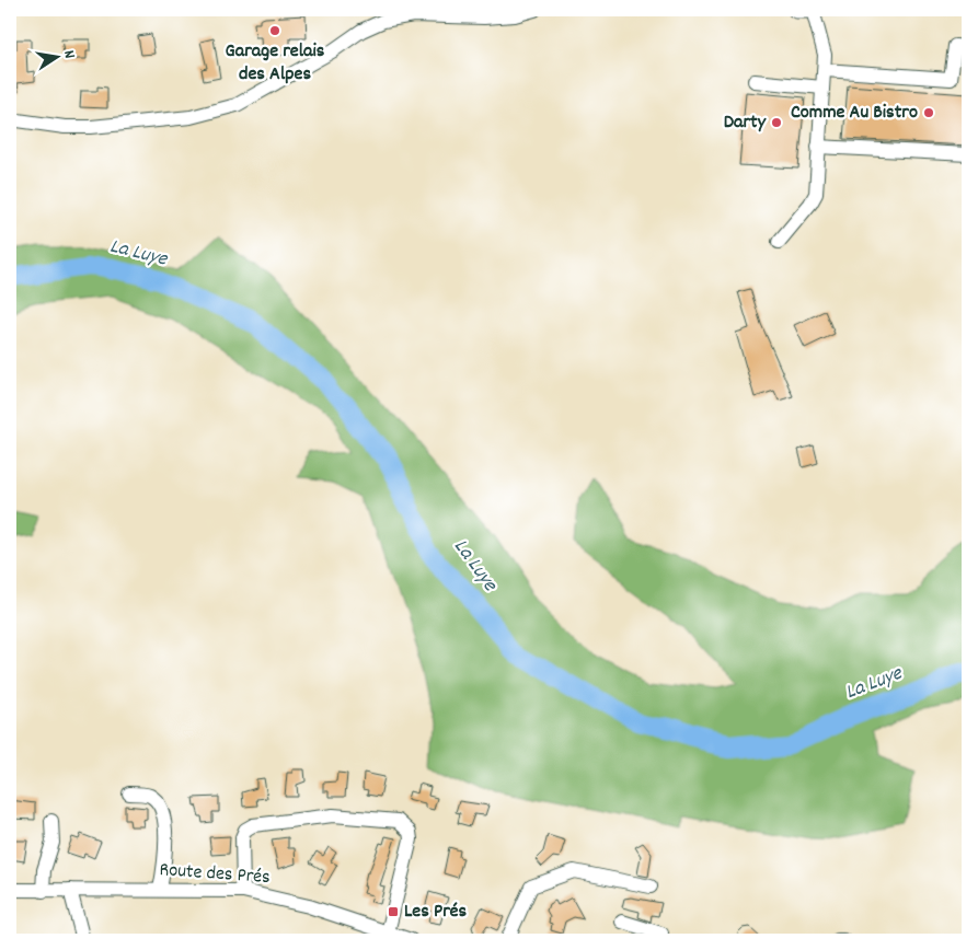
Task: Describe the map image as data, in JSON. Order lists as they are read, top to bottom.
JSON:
{
  "streets": {
    "street": ["Route des Prés"]
  },
  "water": ["La Luye"],
  "places": {
    "other": ["Garage relais des Alpes", "Comme Au Bistro", "Darty"],
    "transit": ["Les Prés"]
  },
  "north": "right"
}
